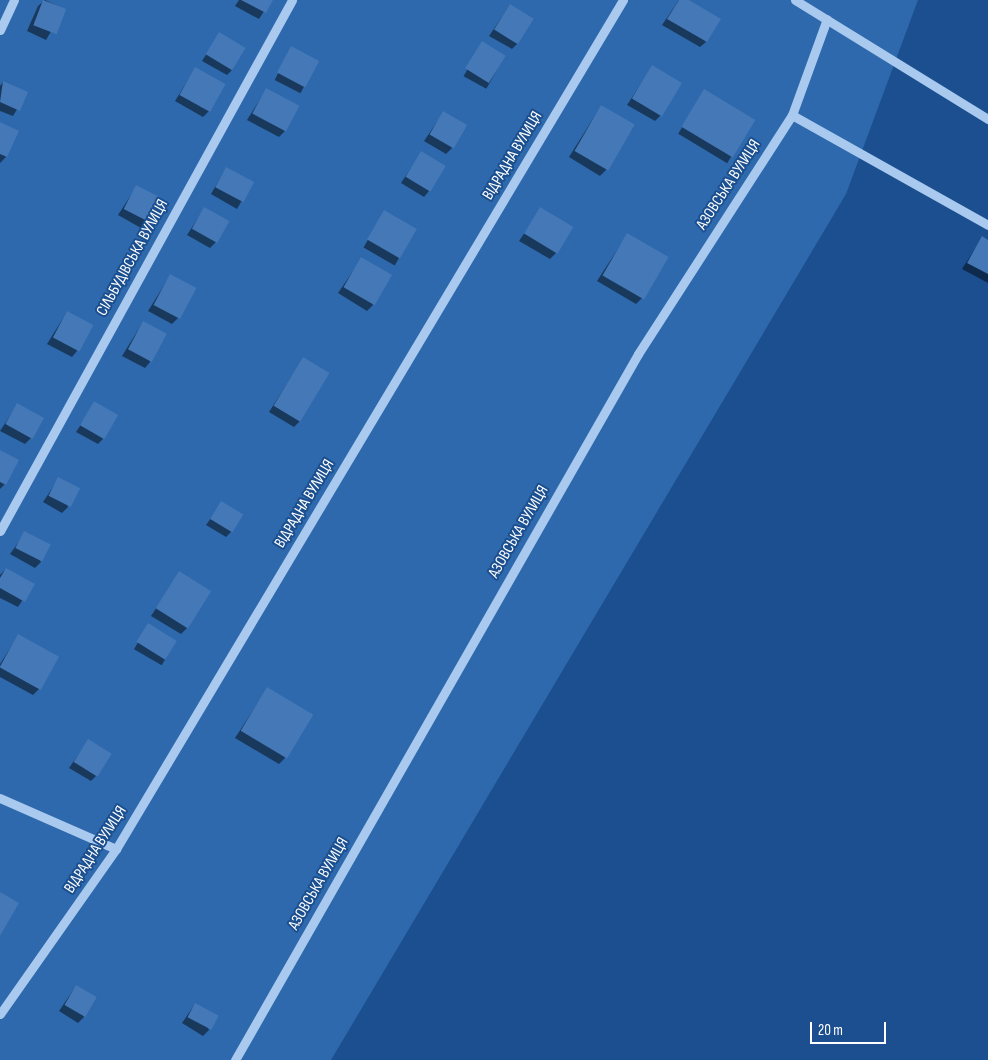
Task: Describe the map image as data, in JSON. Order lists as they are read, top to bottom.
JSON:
{
  "streets": {
    "lane": ["ВІДРАДНА ВУЛИЦЯ", "АЗОВСЬКА ВУЛИЦЯ", "СІЛЬБУДІВСЬКА ВУЛИЦЯ"]
  },
  "scale_bar": "20 m"
}
